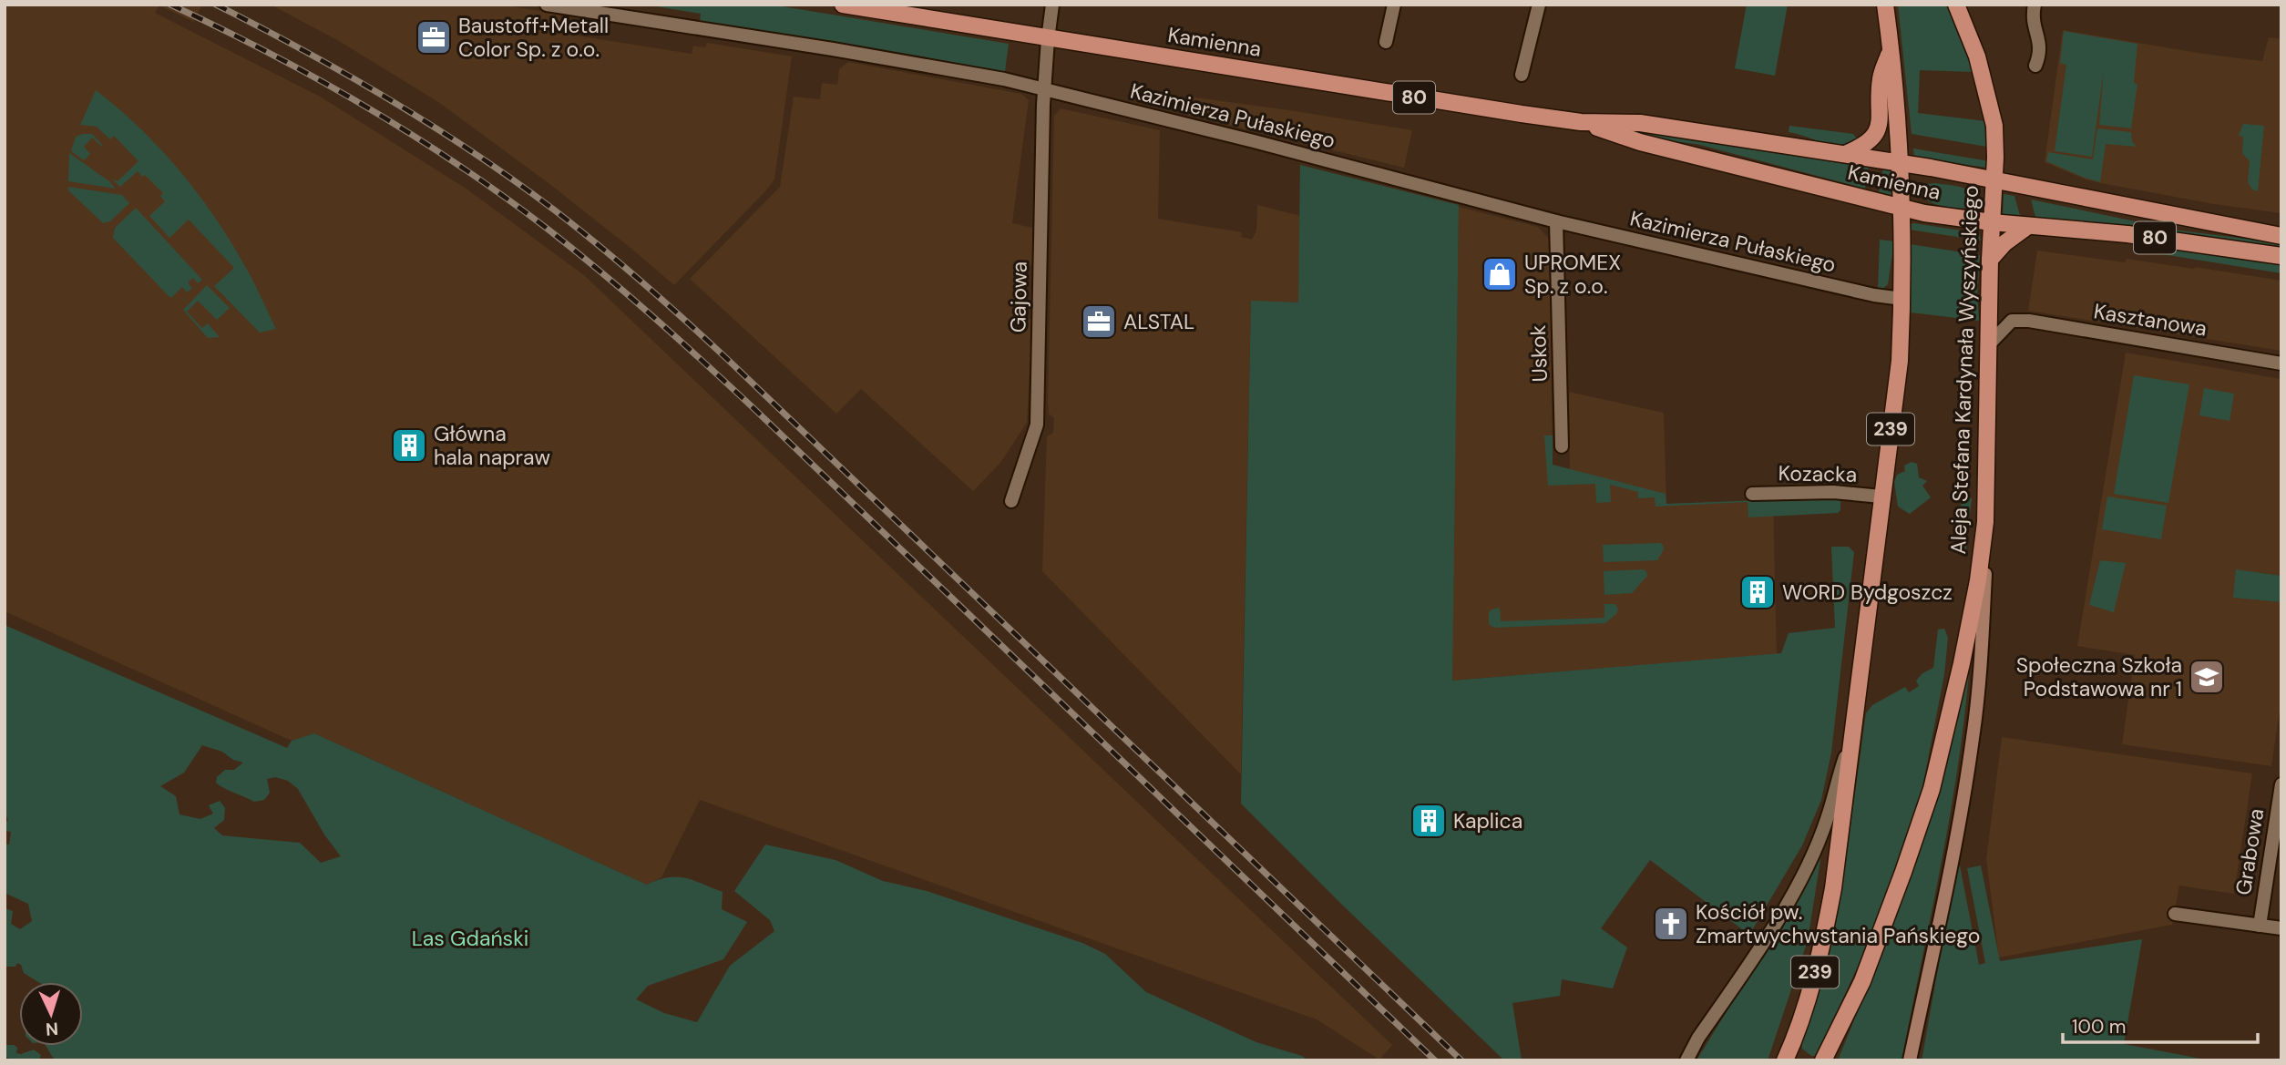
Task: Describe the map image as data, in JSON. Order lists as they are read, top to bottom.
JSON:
{
  "streets": {
    "main road": [
      "Kamienna",
      "80",
      "Aleja Stefana Kardynała Wyszyńskiego",
      "239"
    ],
    "street": [
      "Kazimierza Pułaskiego",
      "Gajowa",
      "Kasztanowa",
      "Uskok",
      "Kozacka",
      "Grabowa"
    ]
  },
  "crossings": [
    ["Kamienna", "Gajowa"],
    ["Kamienna", "Aleja Stefana Kardynała Wyszyńskiego"],
    ["Kamienna", "239"],
    ["Kazimierza Pułaskiego", "Gajowa"],
    ["Kazimierza Pułaskiego", "Uskok"],
    ["Kazimierza Pułaskiego", "239"],
    ["Kasztanowa", "Aleja Stefana Kardynała Wyszyńskiego"],
    ["239", "Kozacka"]
  ],
  "parks": ["Las Gdański"],
  "places": {
    "office": ["Baustoff+Metall Color Sp. z o.o.", "ALSTAL"],
    "shop": ["UPROMEX Sp. z o.o."],
    "building": ["Główna hala napraw", "WORD Bydgoszcz", "Kaplica"],
    "school or university": ["Społeczna Szkoła Podstawowa nr 1"],
    "church": ["Kościół pw. Zmartwychwstania Pańskiego"]
  },
  "scale_bar": "100 m",
  "north": "bottom"
}
